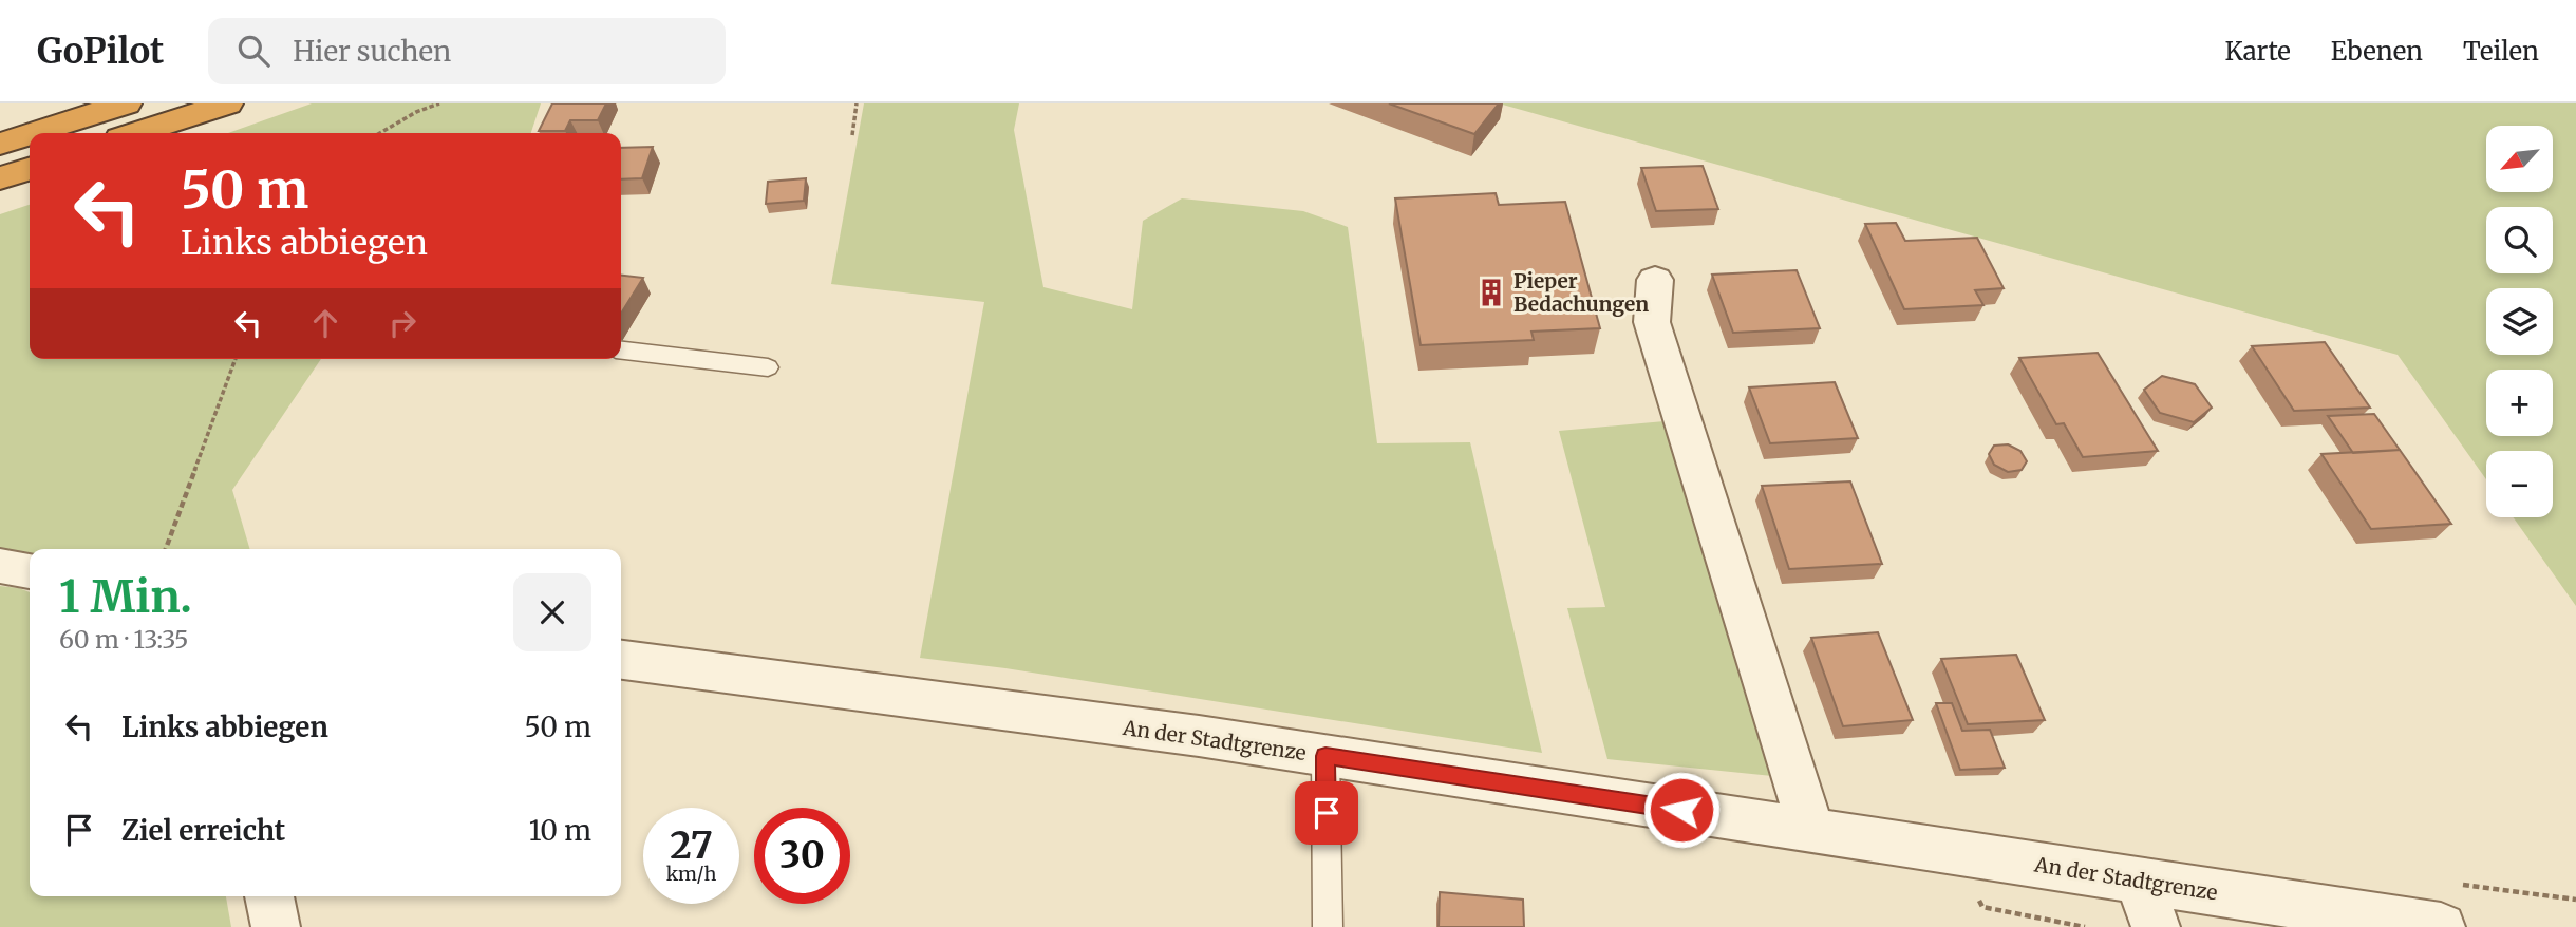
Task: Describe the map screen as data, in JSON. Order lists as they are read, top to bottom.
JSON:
{
  "streets": {
    "street": ["An der Stadtgrenze"]
  },
  "places": {
    "building": ["Pieper Bedachungen"]
  },
  "north": "bottom left",
  "page": {
    "header": "GoPilot",
    "search": "Hier suchen",
    "nav": ["Karte", "Ebenen", "Teilen"],
    "map_buttons": ["+", "−"],
    "turn": ["50 m", "Links abbiegen"],
    "heading": ["1 Min.", "60 m · 13:35"],
    "list": [
      {
        "name": "Links abbiegen",
        "value": "50 m"
      },
      {
        "name": "Ziel erreicht",
        "value": "10 m"
      }
    ],
    "speed": "27 km/h",
    "limit": "30"
  }
}
